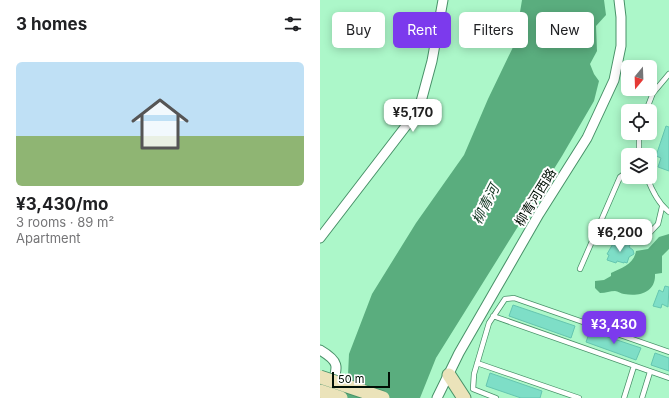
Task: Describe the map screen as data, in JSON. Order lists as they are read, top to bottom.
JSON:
{
  "streets": {
    "street": ["柳青河西路"]
  },
  "water": ["柳青河"],
  "scale_bar": "50 m",
  "north": "bottom",
  "page": {
    "heading": "3 homes",
    "chip": [
      "Buy",
      "Rent",
      "Filters",
      "New"
    ],
    "list": [
      {
        "name": "¥3,430/mo",
        "note": "3 rooms · 89 m² · Apartment"
      }
    ],
    "price": ["¥5,170", "¥6,200", "¥3,430"],
    "scale": "50 m"
  }
}
